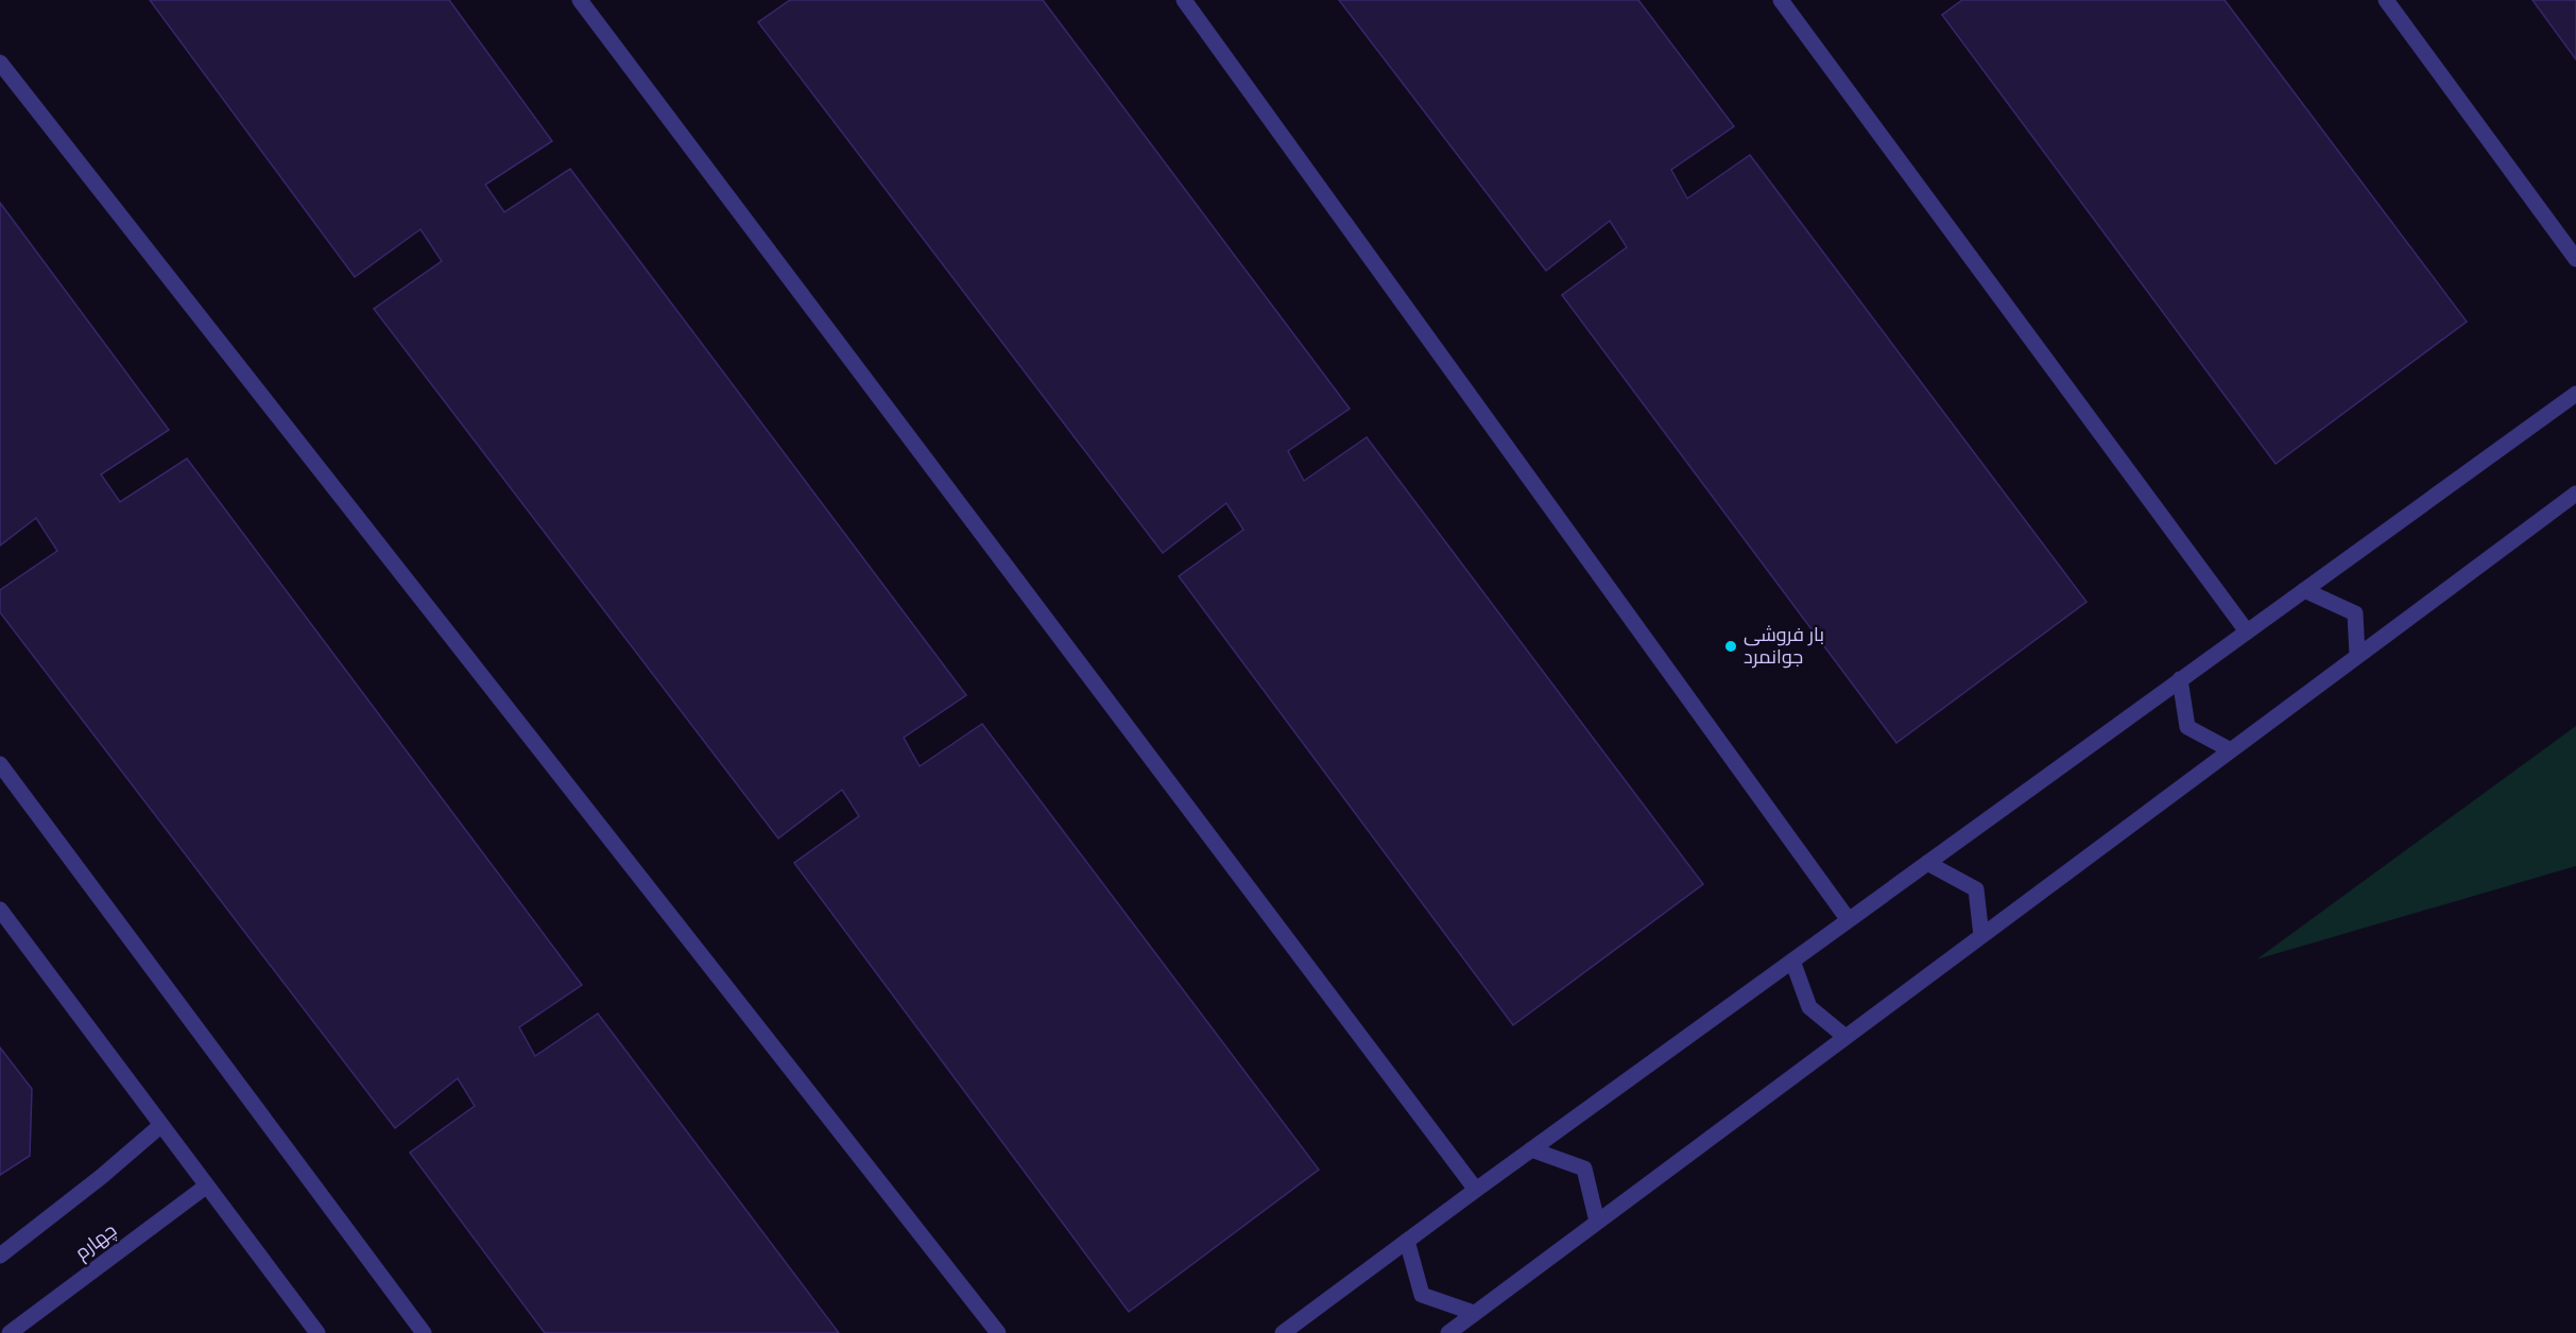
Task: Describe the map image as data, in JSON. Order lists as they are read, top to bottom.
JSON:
{
  "streets": {
    "street": ["چهارم"]
  },
  "places": ["بار فروشی جوانمرد"]
}
